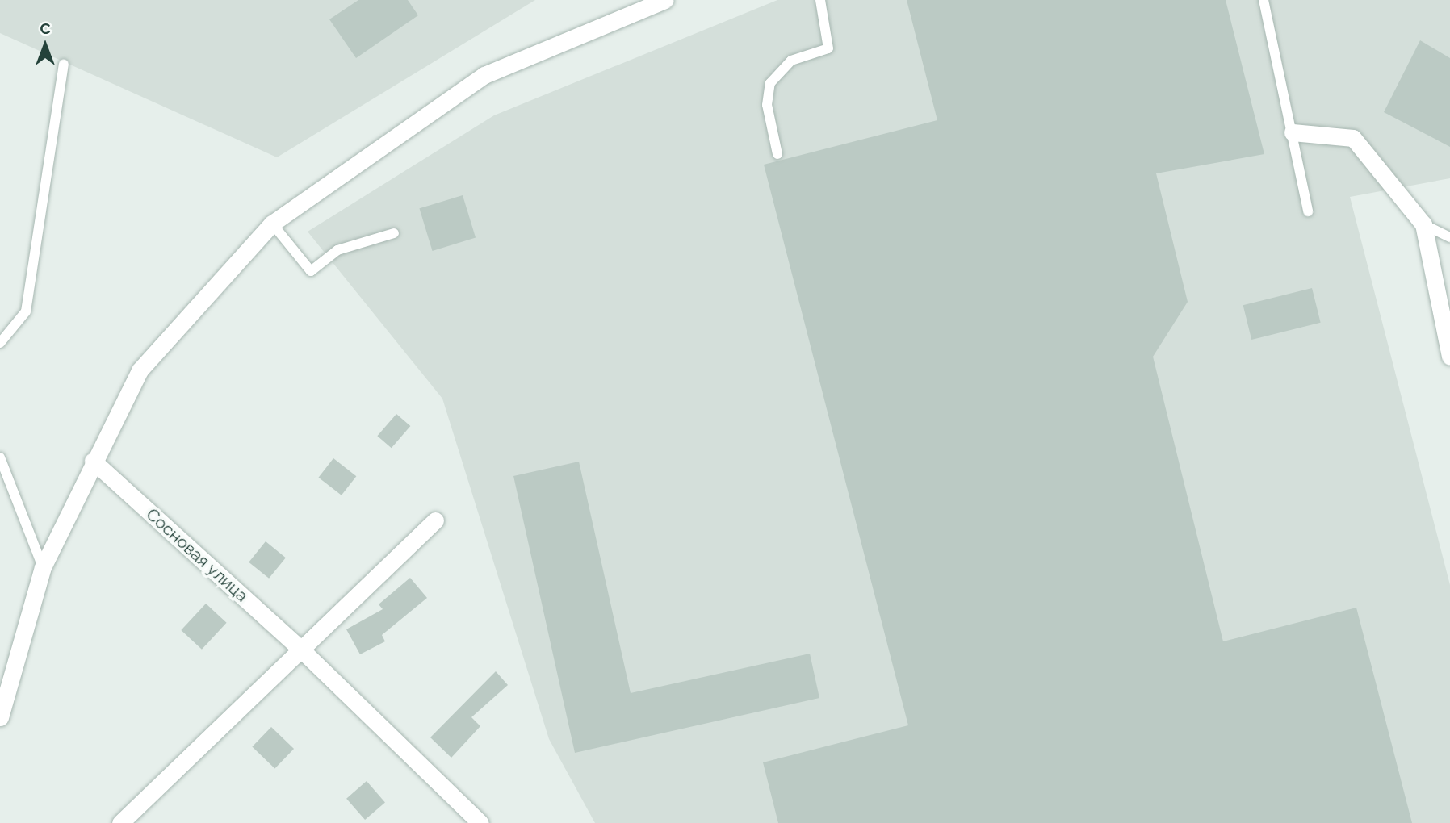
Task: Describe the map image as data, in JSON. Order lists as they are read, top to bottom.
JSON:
{
  "streets": {
    "street": ["Сосновая улица"]
  },
  "north": "top"
}
